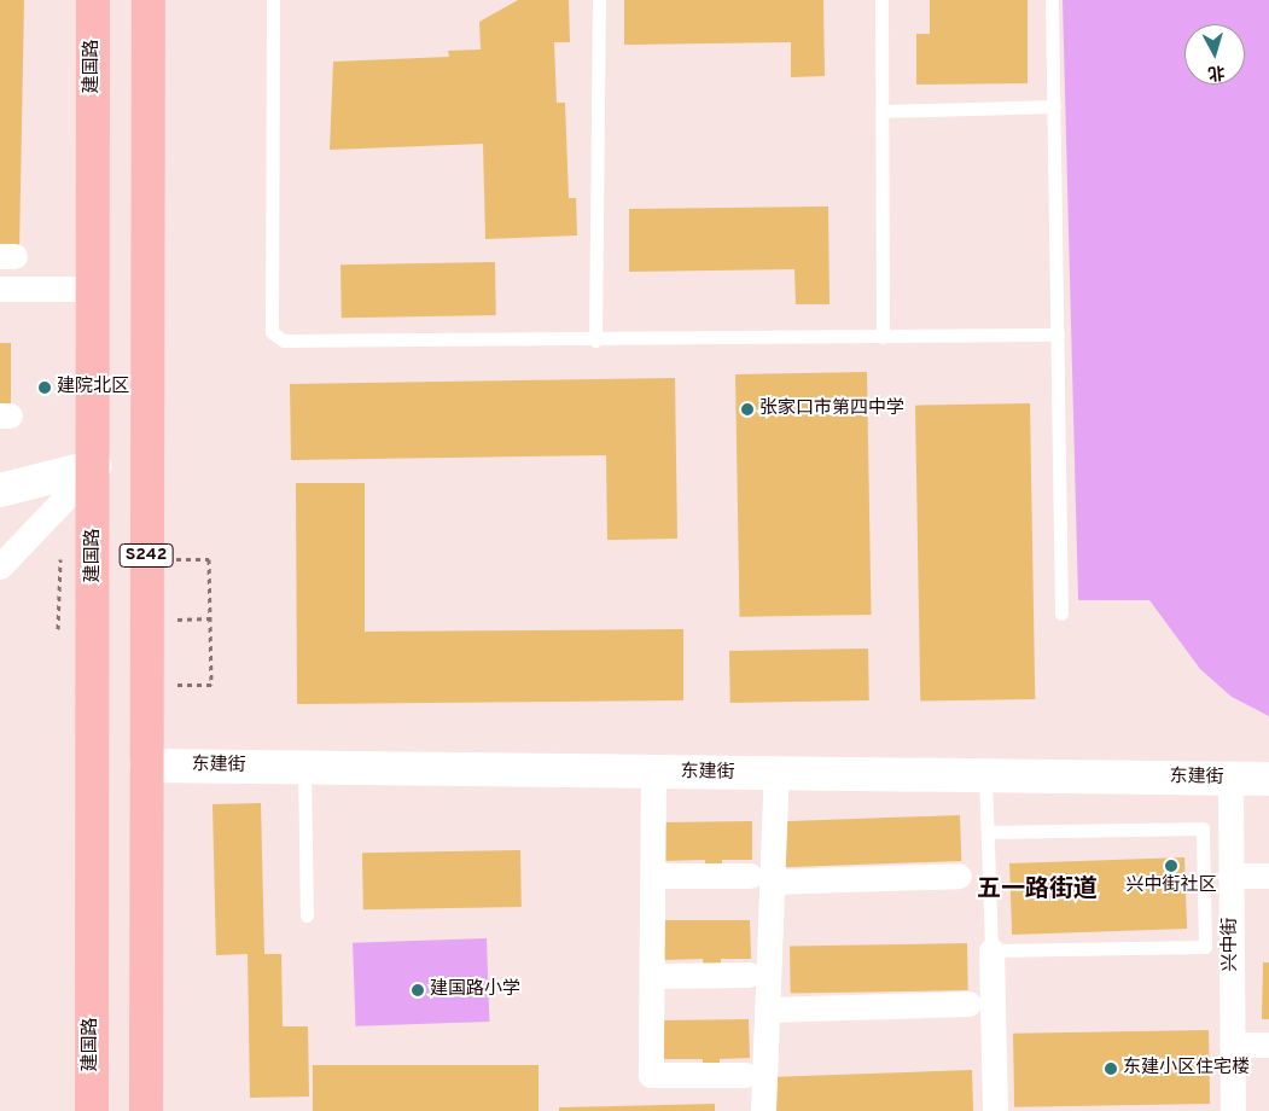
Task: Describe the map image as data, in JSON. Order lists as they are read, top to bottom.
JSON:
{
  "streets": {
    "main road": ["建国路", "S242"],
    "street": ["东建街", "兴中街"]
  },
  "crossings": [
    ["S242", "东建街"],
    ["东建街", "兴中街"]
  ],
  "districts": ["五一路街道"],
  "places": [
    "建院北区",
    "张家口市第四中学",
    "兴中街社区",
    "建国路小学",
    "东建小区住宅楼"
  ],
  "north": "bottom"
}
